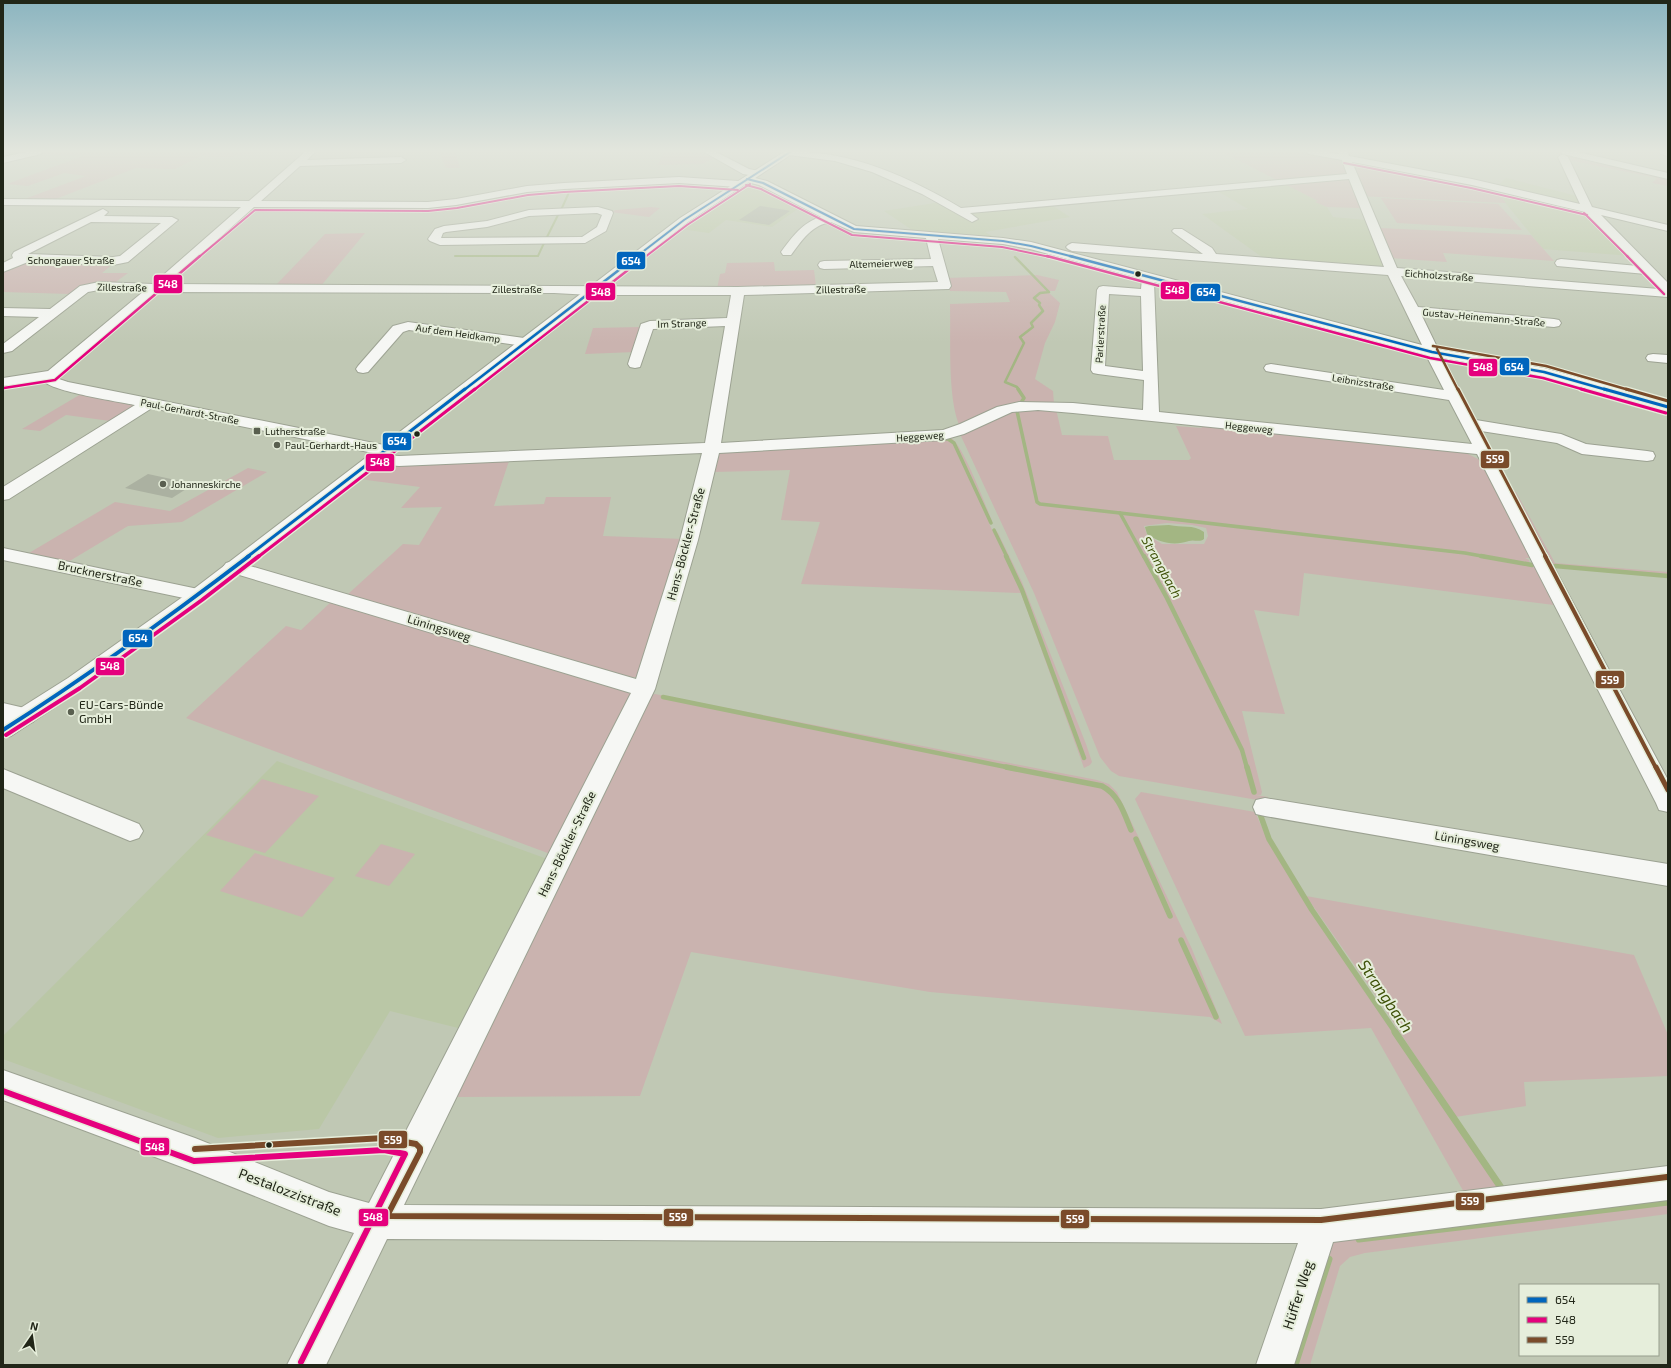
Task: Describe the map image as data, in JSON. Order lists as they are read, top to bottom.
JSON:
{
  "streets": {
    "main road": [
      "Schongauer Straße",
      "Altemeierweg",
      "Eichholzstraße",
      "Zillestraße",
      "Gustav-Heinemann-Straße",
      "Im Strange",
      "Auf dem Heidkamp",
      "Parlerstraße",
      "Leibnizstraße",
      "Paul-Gerhardt-Straße",
      "Heggeweg",
      "Hans-Böckler-Straße",
      "Brucknerstraße",
      "Lüningsweg",
      "Pestalozzistraße",
      "Hüffer Weg"
    ]
  },
  "crossings": [
    ["Altemeierweg", "Zillestraße"],
    ["Zillestraße", "Hans-Böckler-Straße"],
    ["Im Strange", "Hans-Böckler-Straße"],
    ["Paul-Gerhardt-Straße", "Heggeweg"],
    ["Heggeweg", "Hans-Böckler-Straße"],
    ["Hans-Böckler-Straße", "Lüningsweg"],
    ["Hans-Böckler-Straße", "Pestalozzistraße"],
    ["Pestalozzistraße", "Hüffer Weg"]
  ],
  "water": ["Strangbach"],
  "places": {
    "transit": ["Lutherstraße"],
    "other": ["Paul-Gerhardt-Haus", "Johanneskirche", "EU-Cars-Bünde GmbH"]
  },
  "lines": ["transit line 654", "transit line 548", "transit line 559"],
  "legend": ["654", "548", "559"],
  "north": "top"
}
